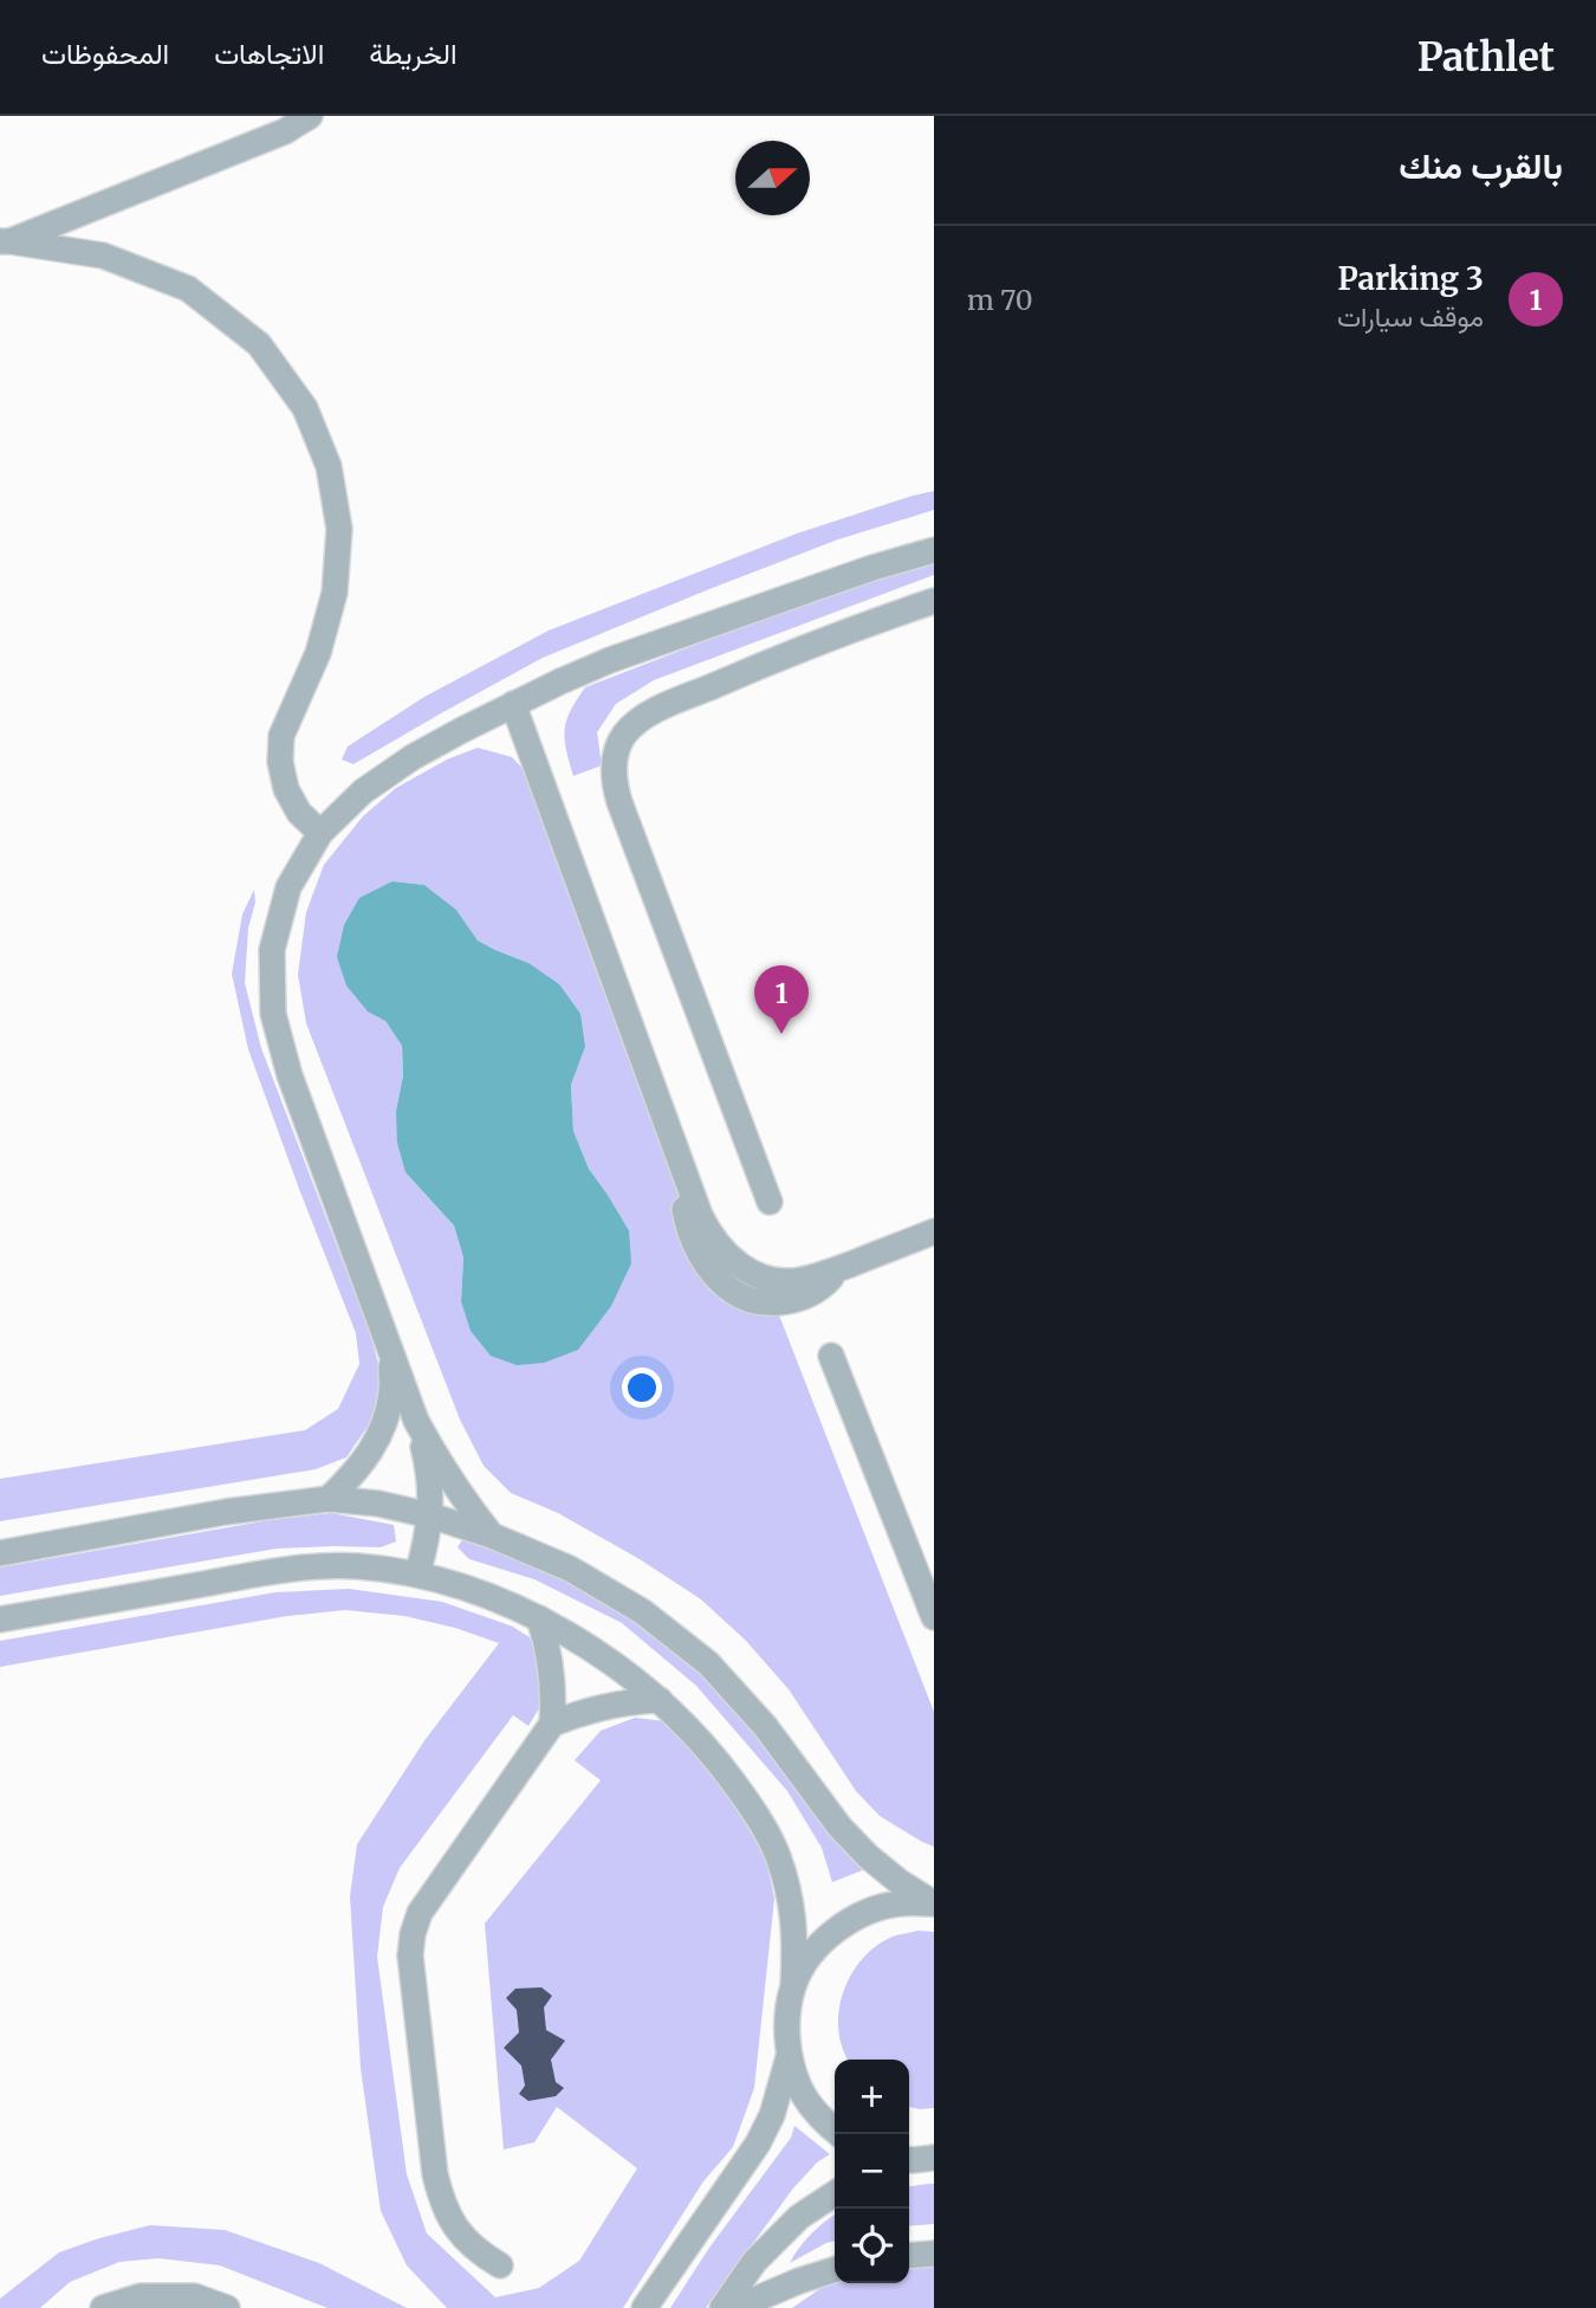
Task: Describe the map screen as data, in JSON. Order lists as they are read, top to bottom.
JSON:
{
  "north": "right",
  "page": {
    "header": "Pathlet",
    "nav": ["الخريطة", "الاتجاهات", "المحفوظات"],
    "heading": "بالقرب منك",
    "list": [
      {
        "mark": "1",
        "name": "Parking 3",
        "note": "موقف سيارات",
        "value": "70 m"
      }
    ],
    "pins": "1",
    "map_buttons": ["+", "−"]
  }
}
